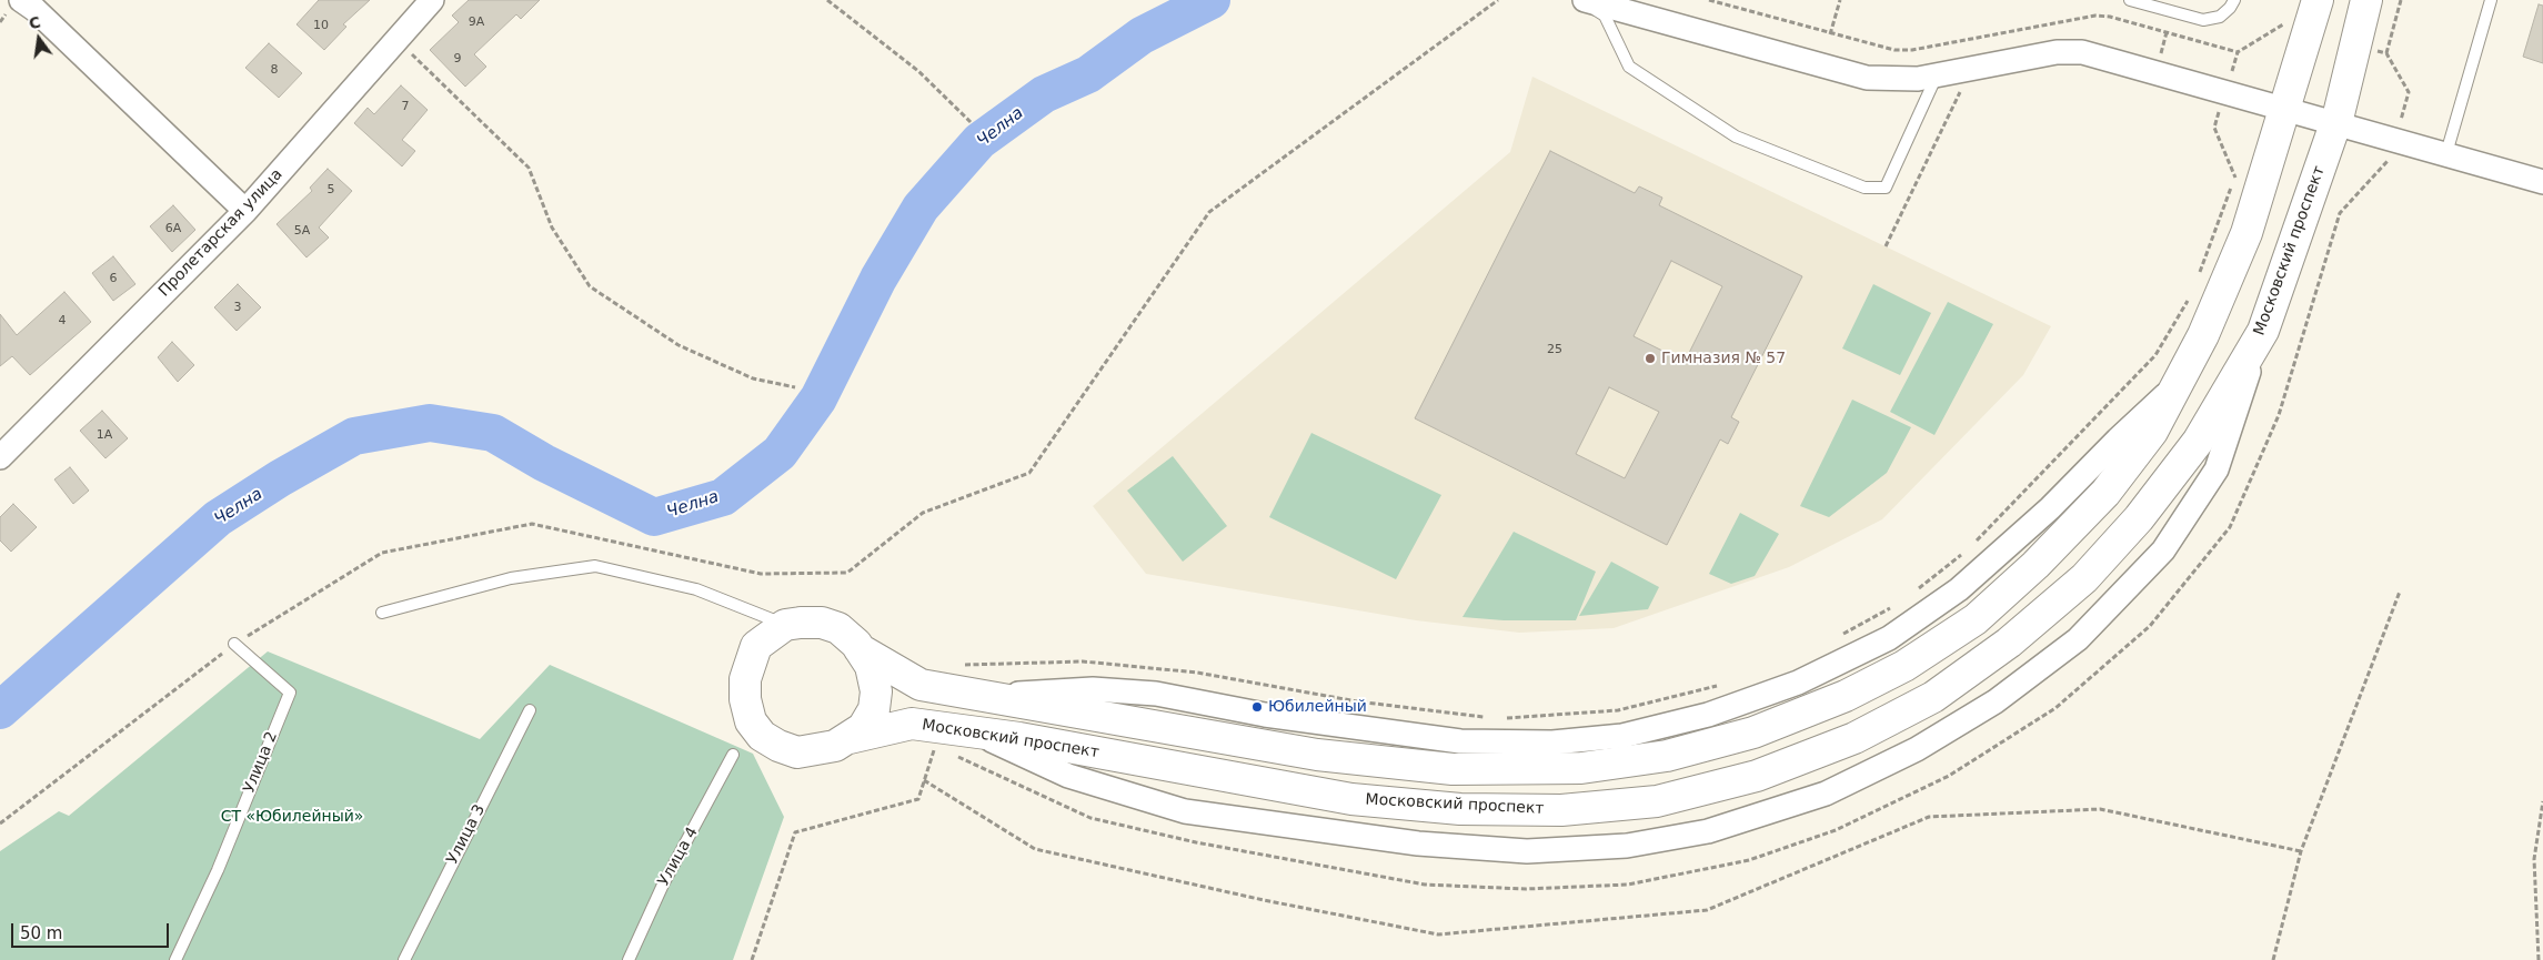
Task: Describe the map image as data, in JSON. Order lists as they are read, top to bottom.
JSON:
{
  "streets": {
    "main road": ["Московский проспект"],
    "street": ["Пролетарская улица"],
    "lane": ["Улица 2", "Улица 3", "Улица 4"]
  },
  "water": ["Челна"],
  "parks": ["СТ «Юбилейный»"],
  "places": ["Гимназия № 57", "Юбилейный"],
  "house_numbers": [
    "9А",
    "10",
    "9",
    "8",
    "7",
    "5",
    "6А",
    "5А",
    "6",
    "3",
    "4",
    "25",
    "1А"
  ],
  "scale_bar": "50 m",
  "north": "top"
}
